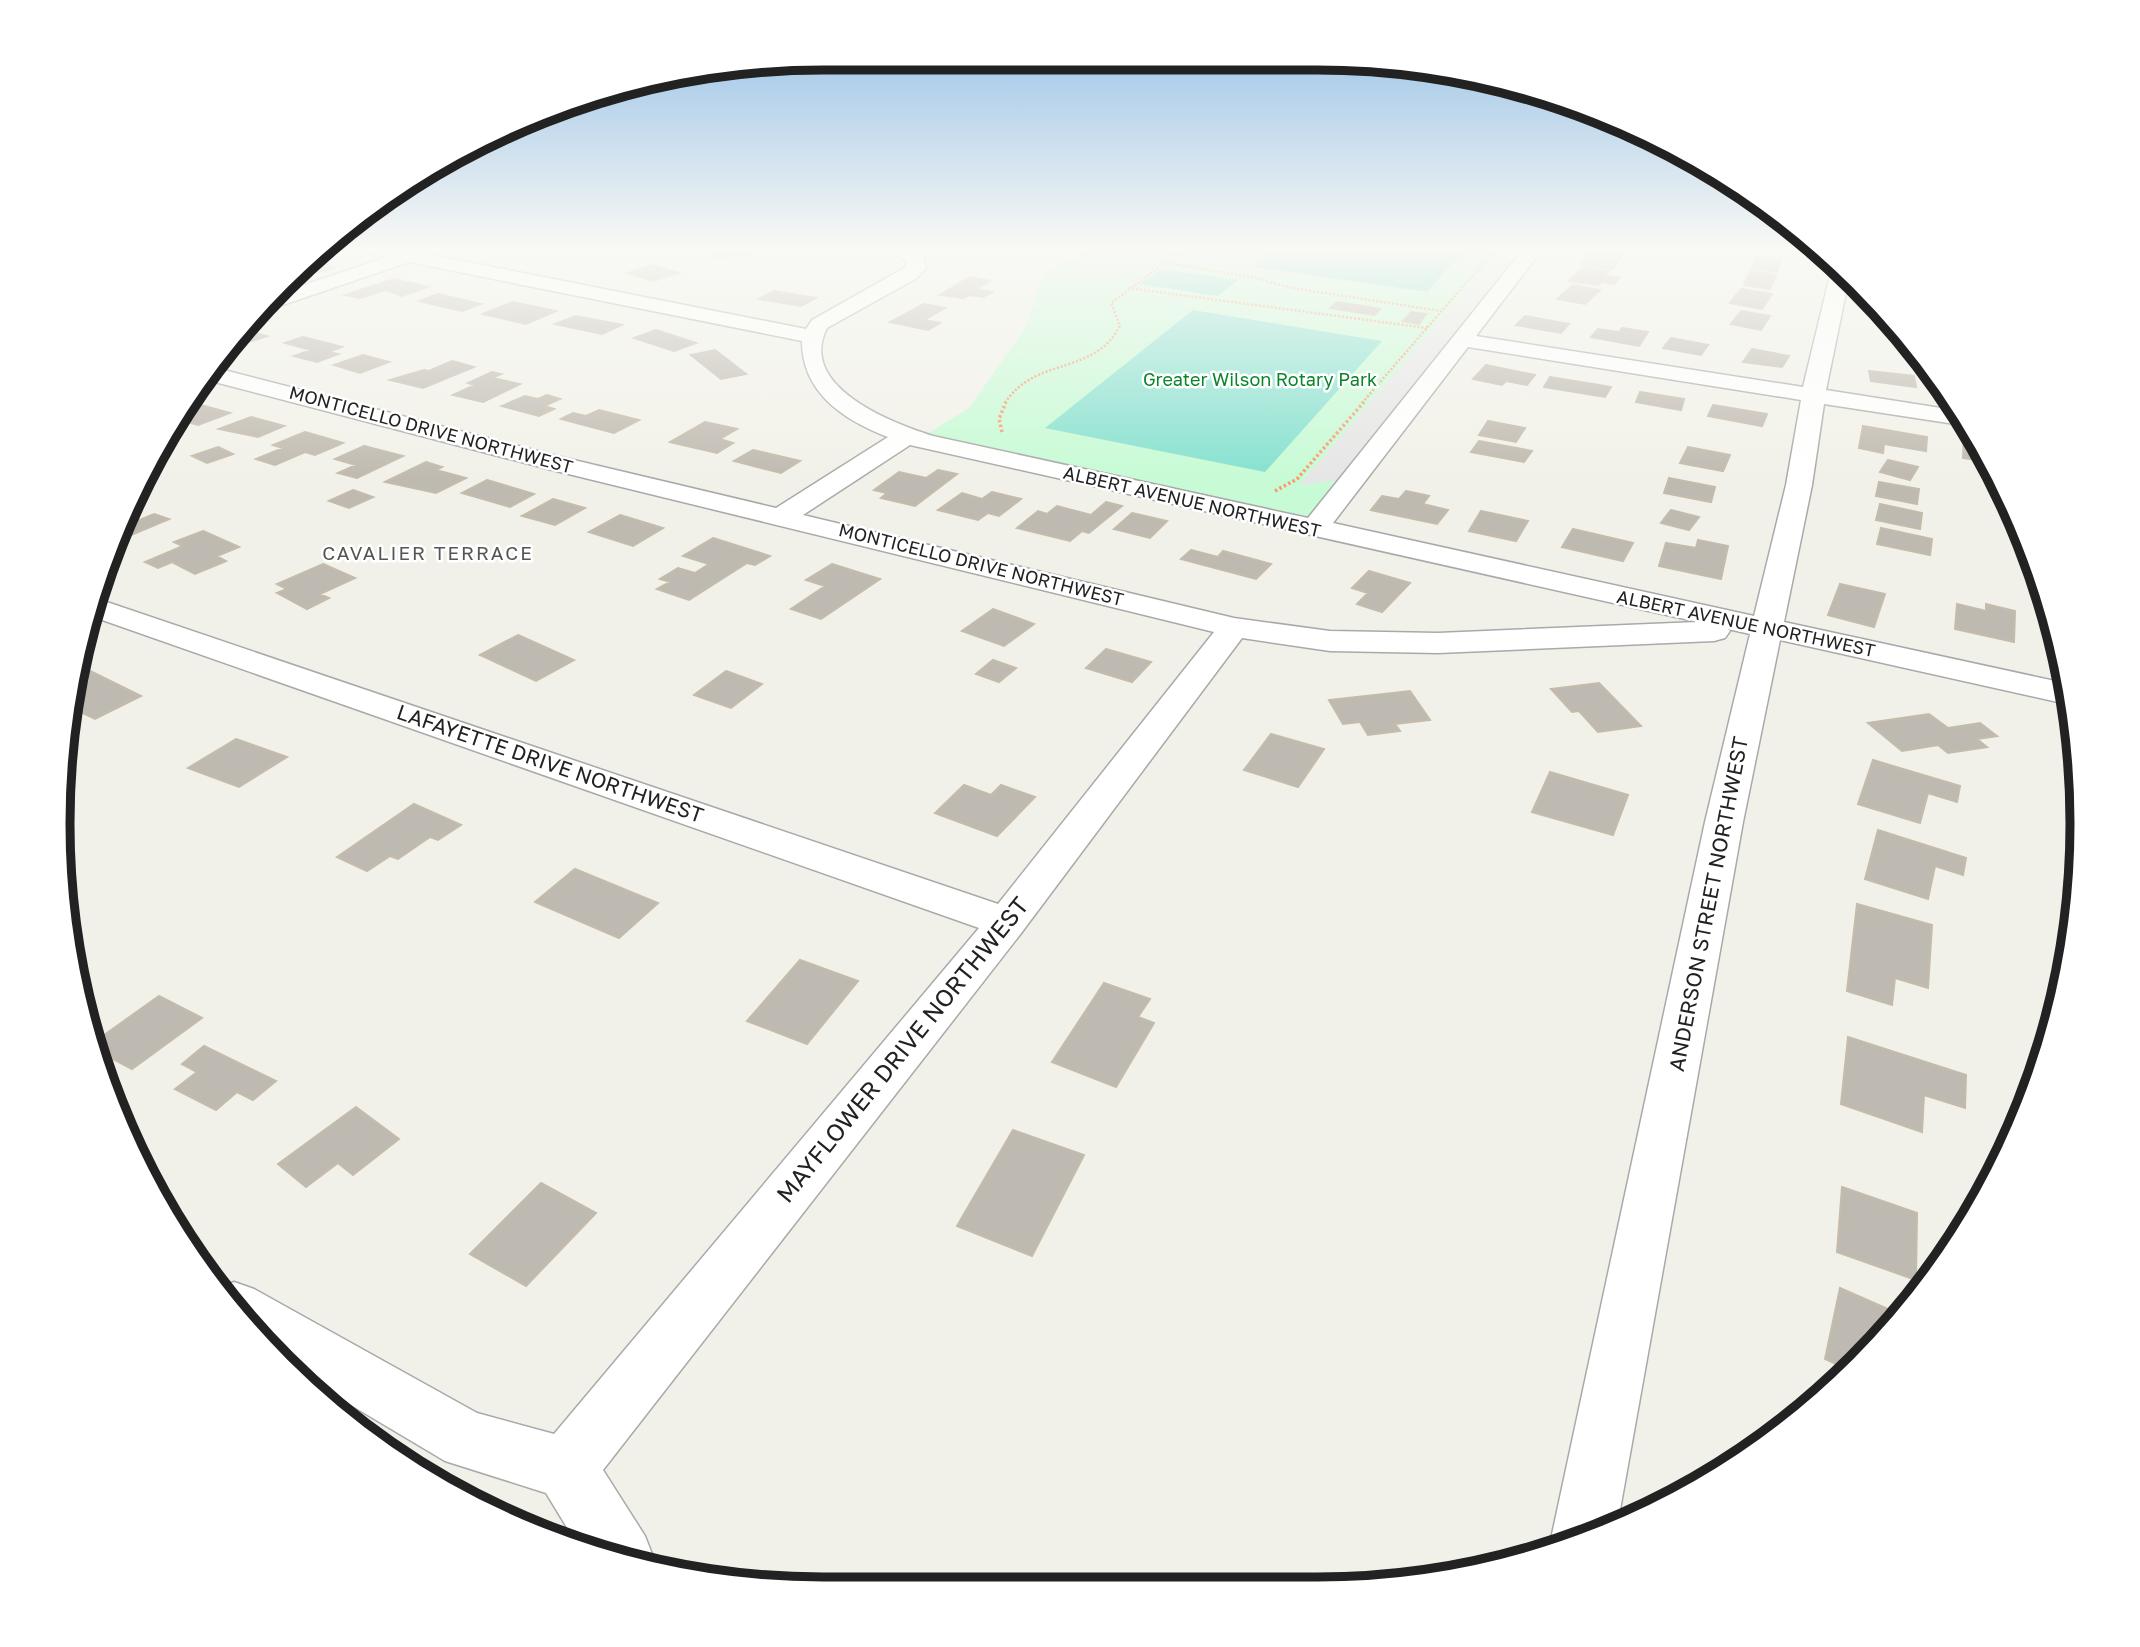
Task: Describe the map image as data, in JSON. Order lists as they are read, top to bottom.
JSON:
{
  "streets": {
    "street": [
      "MONTICELLO DRIVE NORTHWEST",
      "ALBERT AVENUE NORTHWEST",
      "LAFAYETTE DRIVE NORTHWEST",
      "ANDERSON STREET NORTHWEST",
      "MAYFLOWER DRIVE NORTHWEST"
    ]
  },
  "crossings": [
    ["MONTICELLO DRIVE NORTHWEST", "ALBERT AVENUE NORTHWEST"],
    ["MONTICELLO DRIVE NORTHWEST", "ANDERSON STREET NORTHWEST"],
    ["MONTICELLO DRIVE NORTHWEST", "MAYFLOWER DRIVE NORTHWEST"],
    ["ALBERT AVENUE NORTHWEST", "ANDERSON STREET NORTHWEST"],
    ["LAFAYETTE DRIVE NORTHWEST", "MAYFLOWER DRIVE NORTHWEST"]
  ],
  "districts": ["CAVALIER TERRACE"],
  "parks": ["Greater Wilson Rotary Park"]
}
